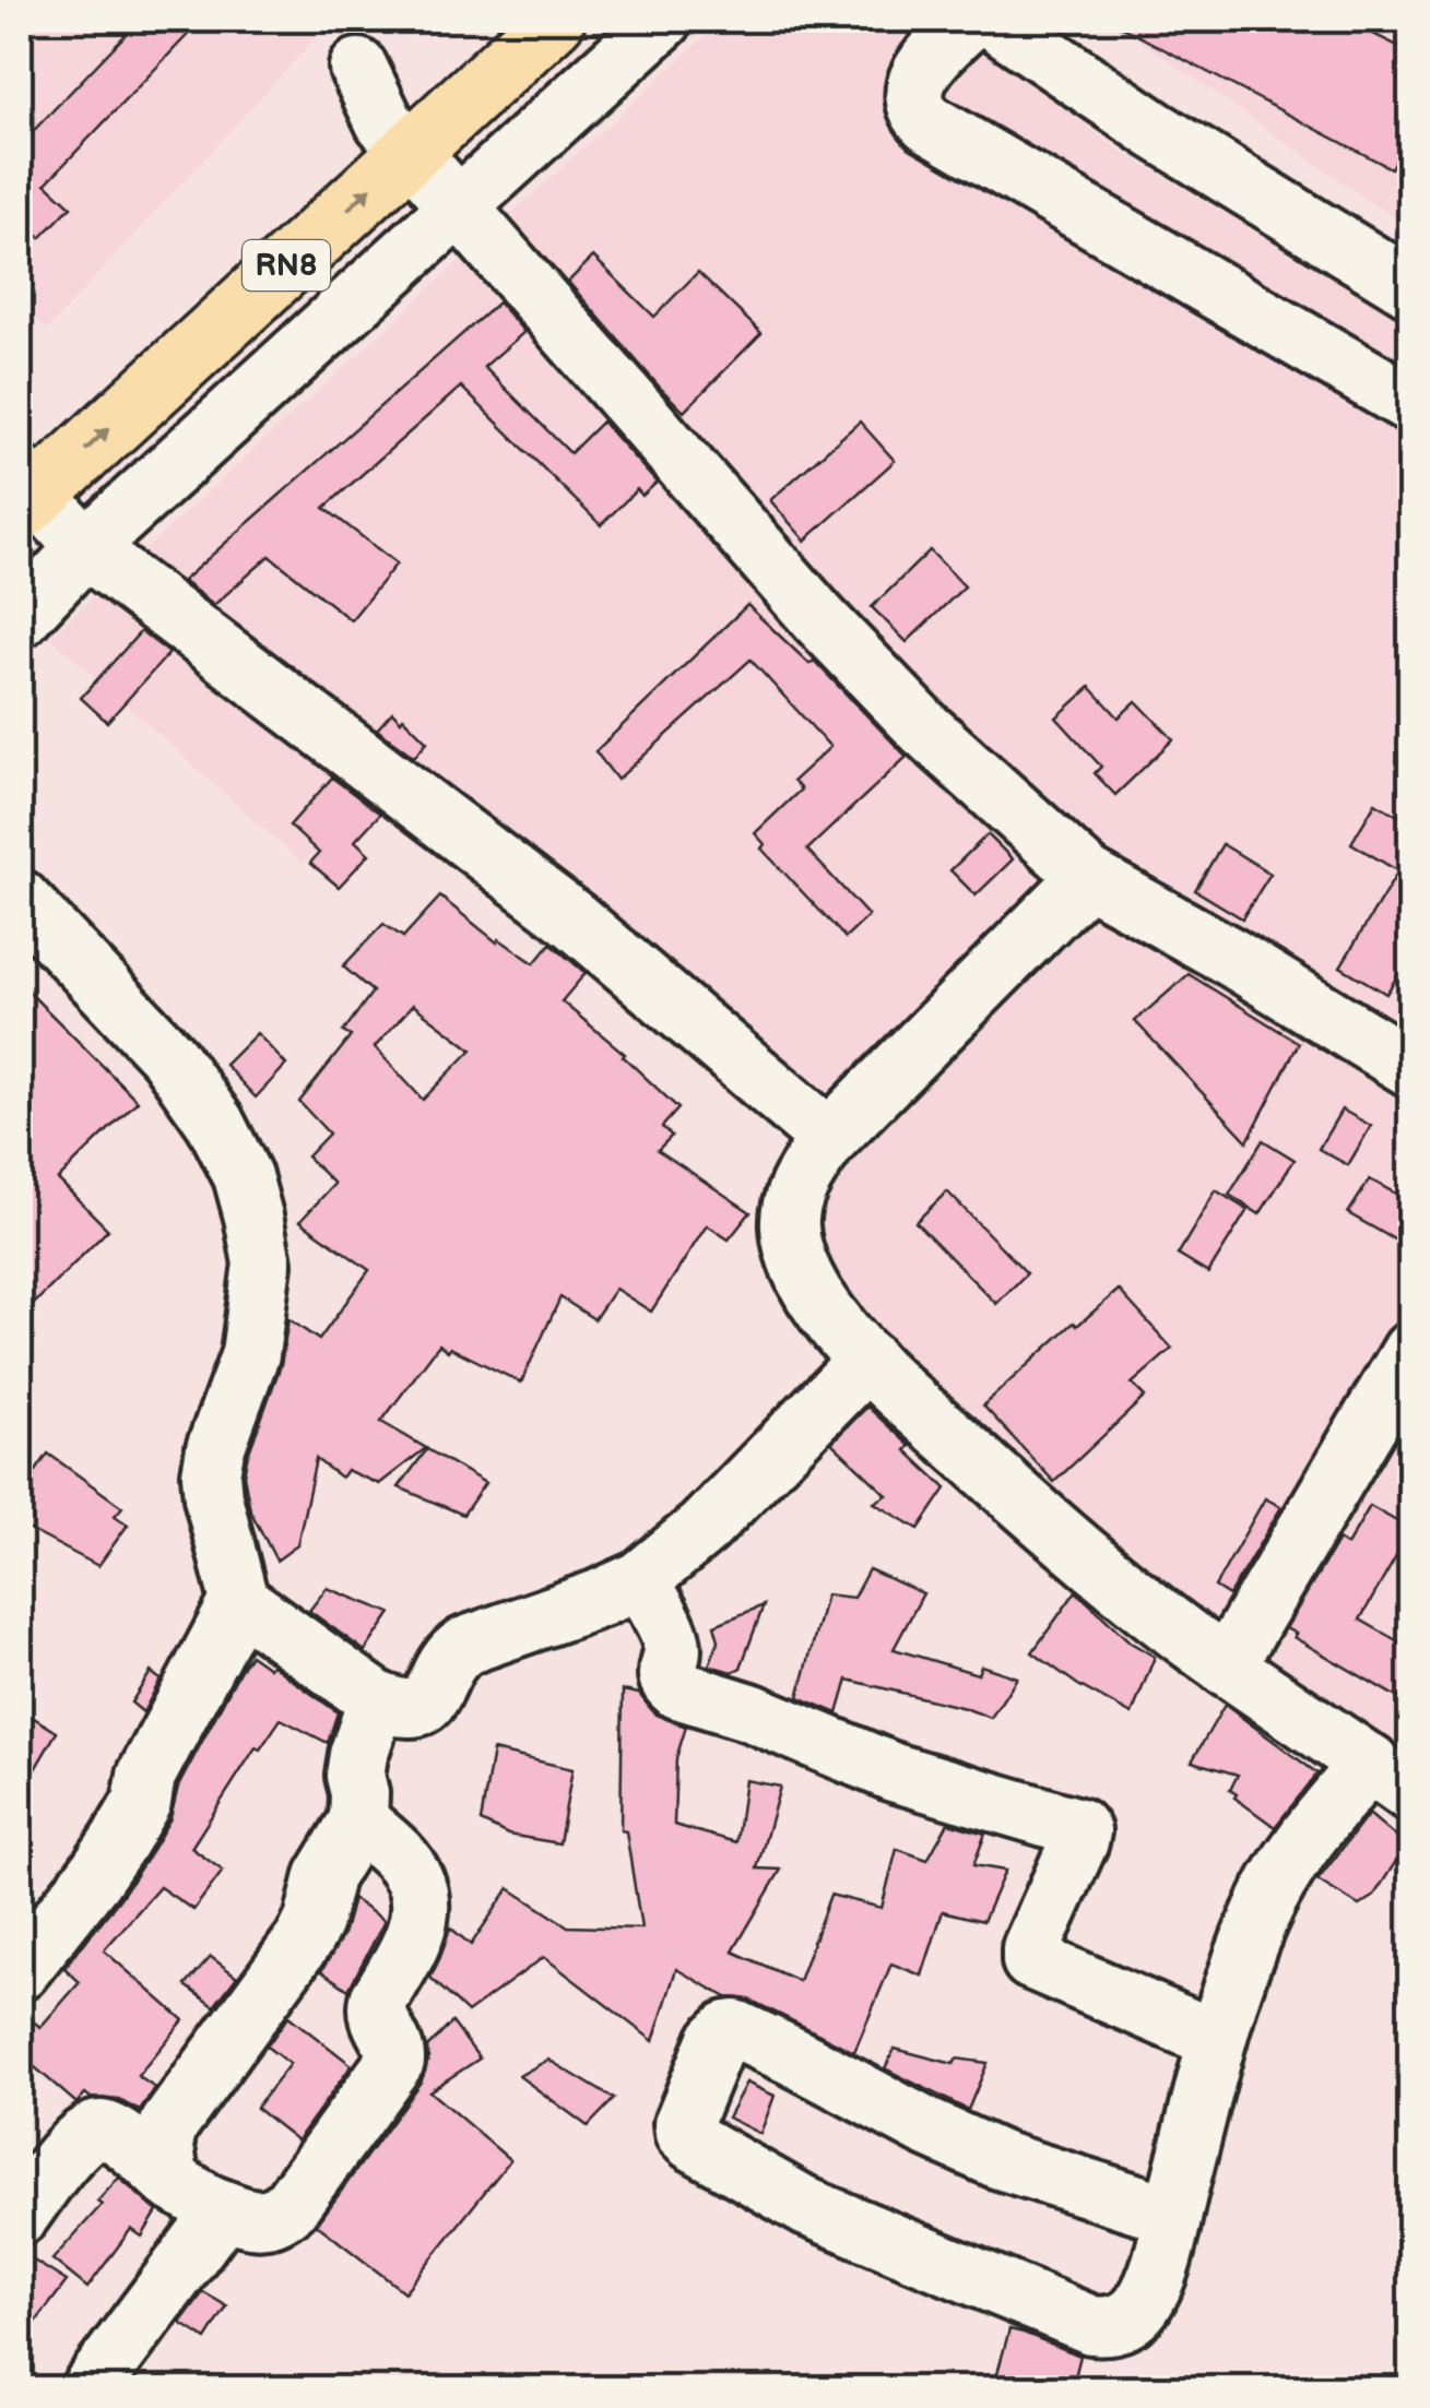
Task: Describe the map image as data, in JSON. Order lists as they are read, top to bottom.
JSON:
{
  "streets": {
    "main road": ["RN8"]
  }
}
